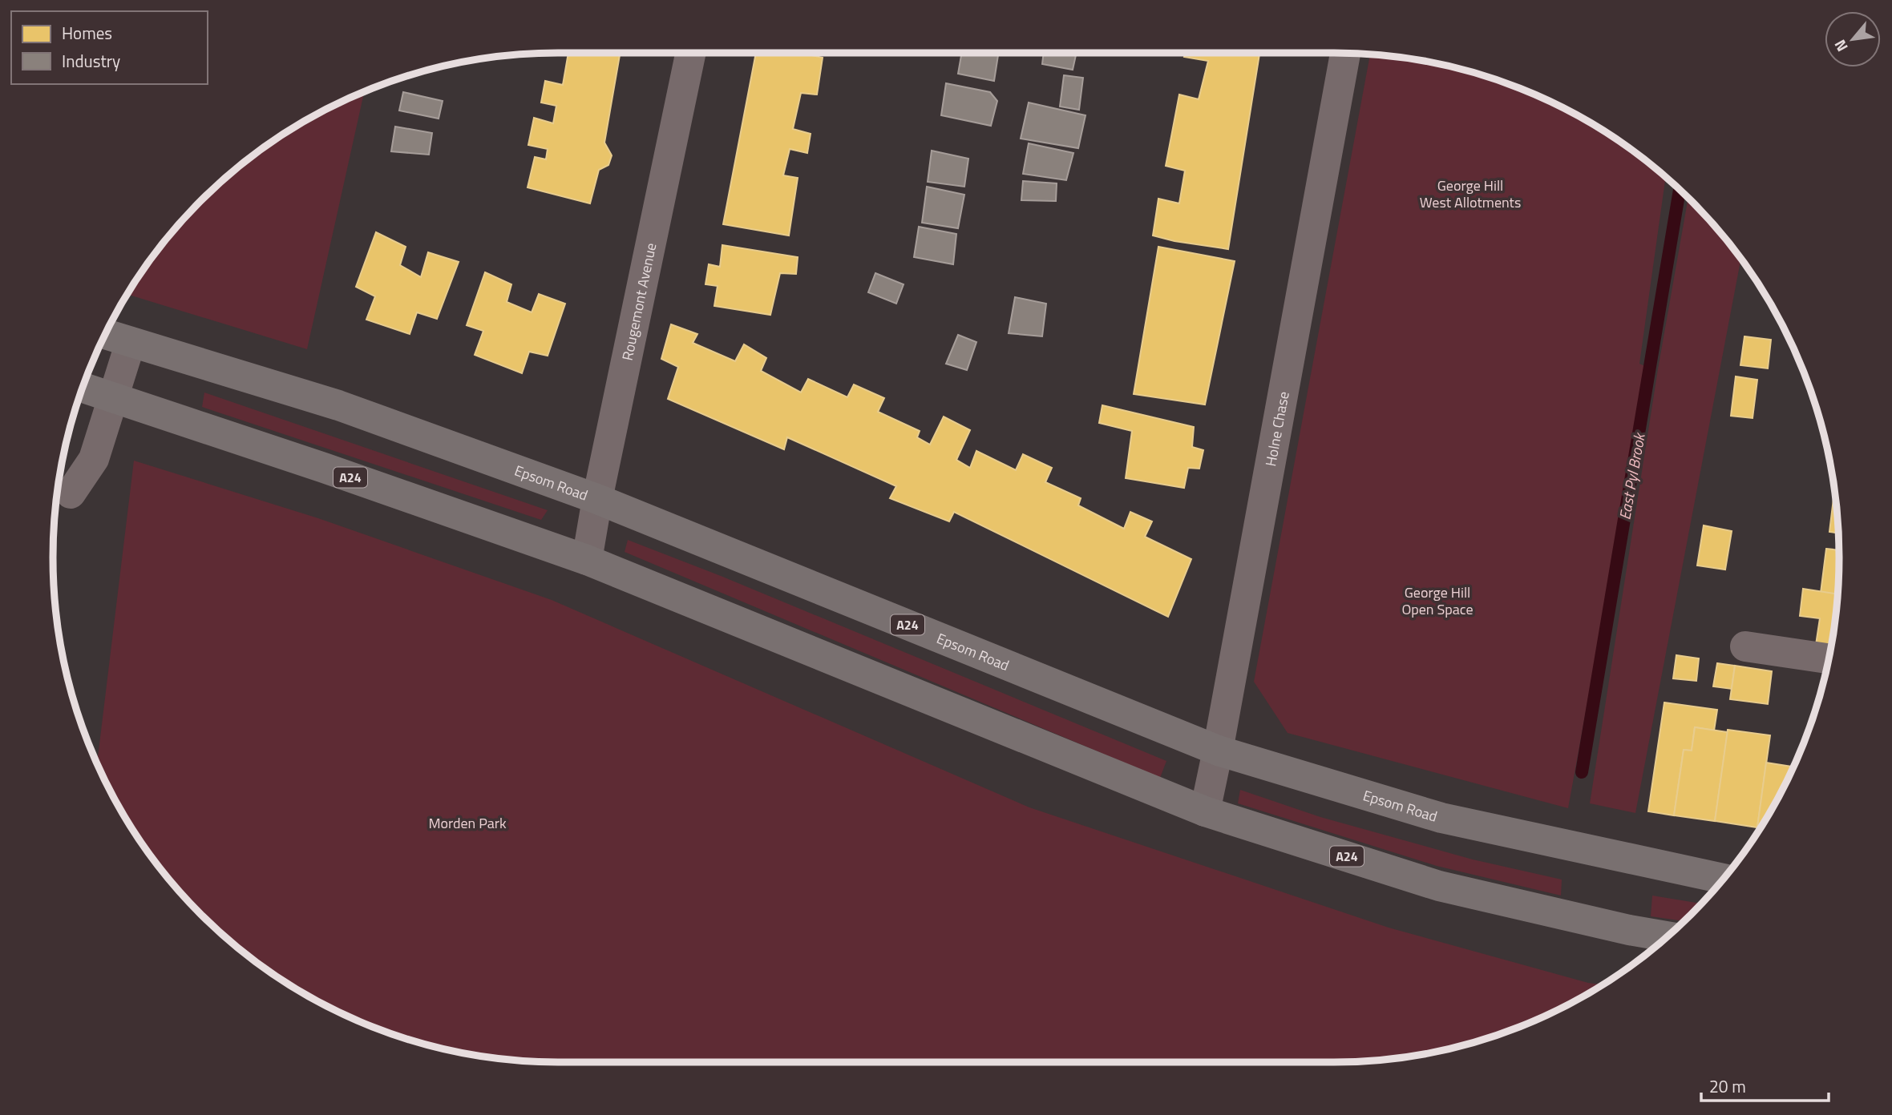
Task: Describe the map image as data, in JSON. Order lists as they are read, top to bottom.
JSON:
{
  "streets": {
    "highway": ["A24", "Epsom Road"],
    "street": ["Rougemont Avenue", "Holne Chase"]
  },
  "crossings": [
    ["Rougemont Avenue", "A24"],
    ["Rougemont Avenue", "Epsom Road"],
    ["Holne Chase", "A24"],
    ["Holne Chase", "Epsom Road"]
  ],
  "water": ["East Pyl Brook"],
  "parks": ["George Hill West Allotments", "George Hill Open Space", "Morden Park"],
  "legend": ["Homes", "Industry"],
  "scale_bar": "20 m",
  "north": "bottom left"
}
